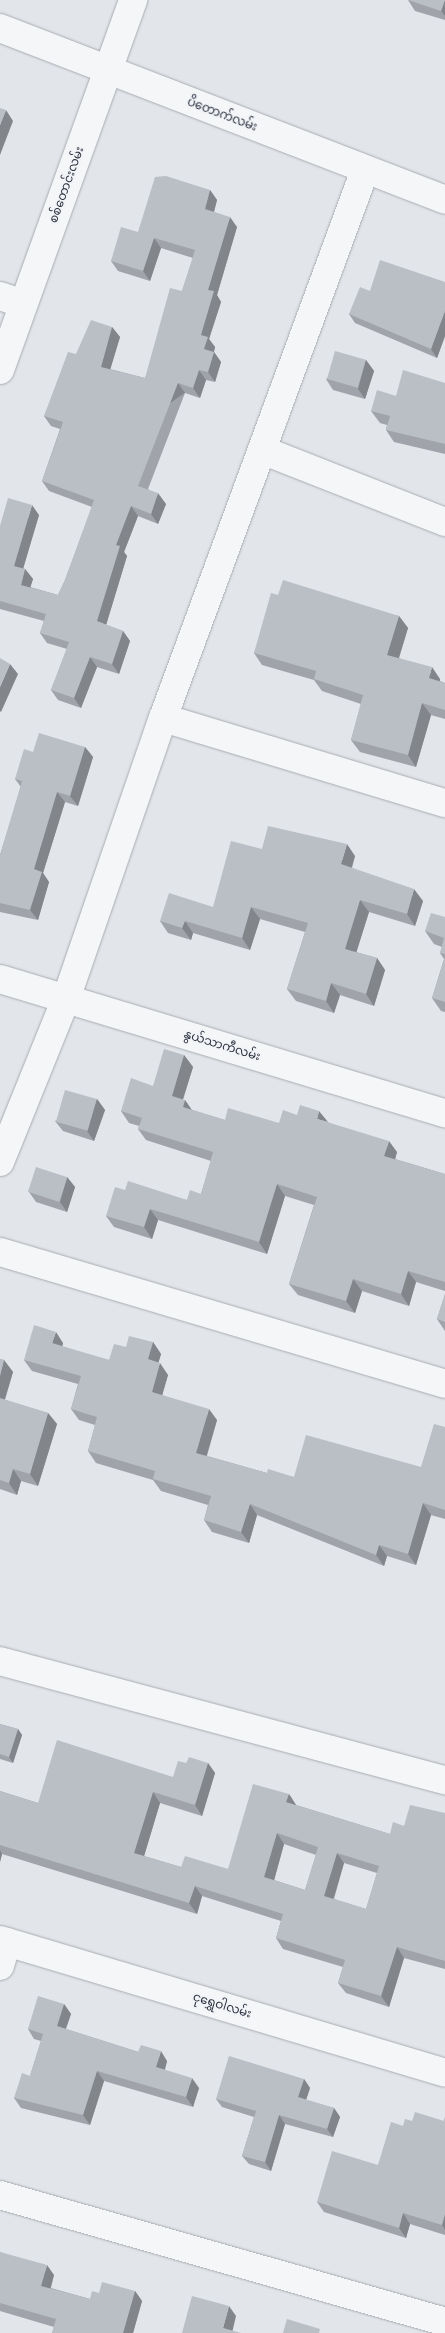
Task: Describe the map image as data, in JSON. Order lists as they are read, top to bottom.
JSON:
{
  "streets": {
    "street": [
      "ပိတောက်လမ်း",
      "စစ်တောင်းလမ်း",
      "နွယ်သာကီလမ်း",
      "ငုရွှေဝါလမ်း"
    ]
  },
  "crossings": [
    ["ပိတောက်လမ်း", "စစ်တောင်းလမ်း"]
  ]
}
